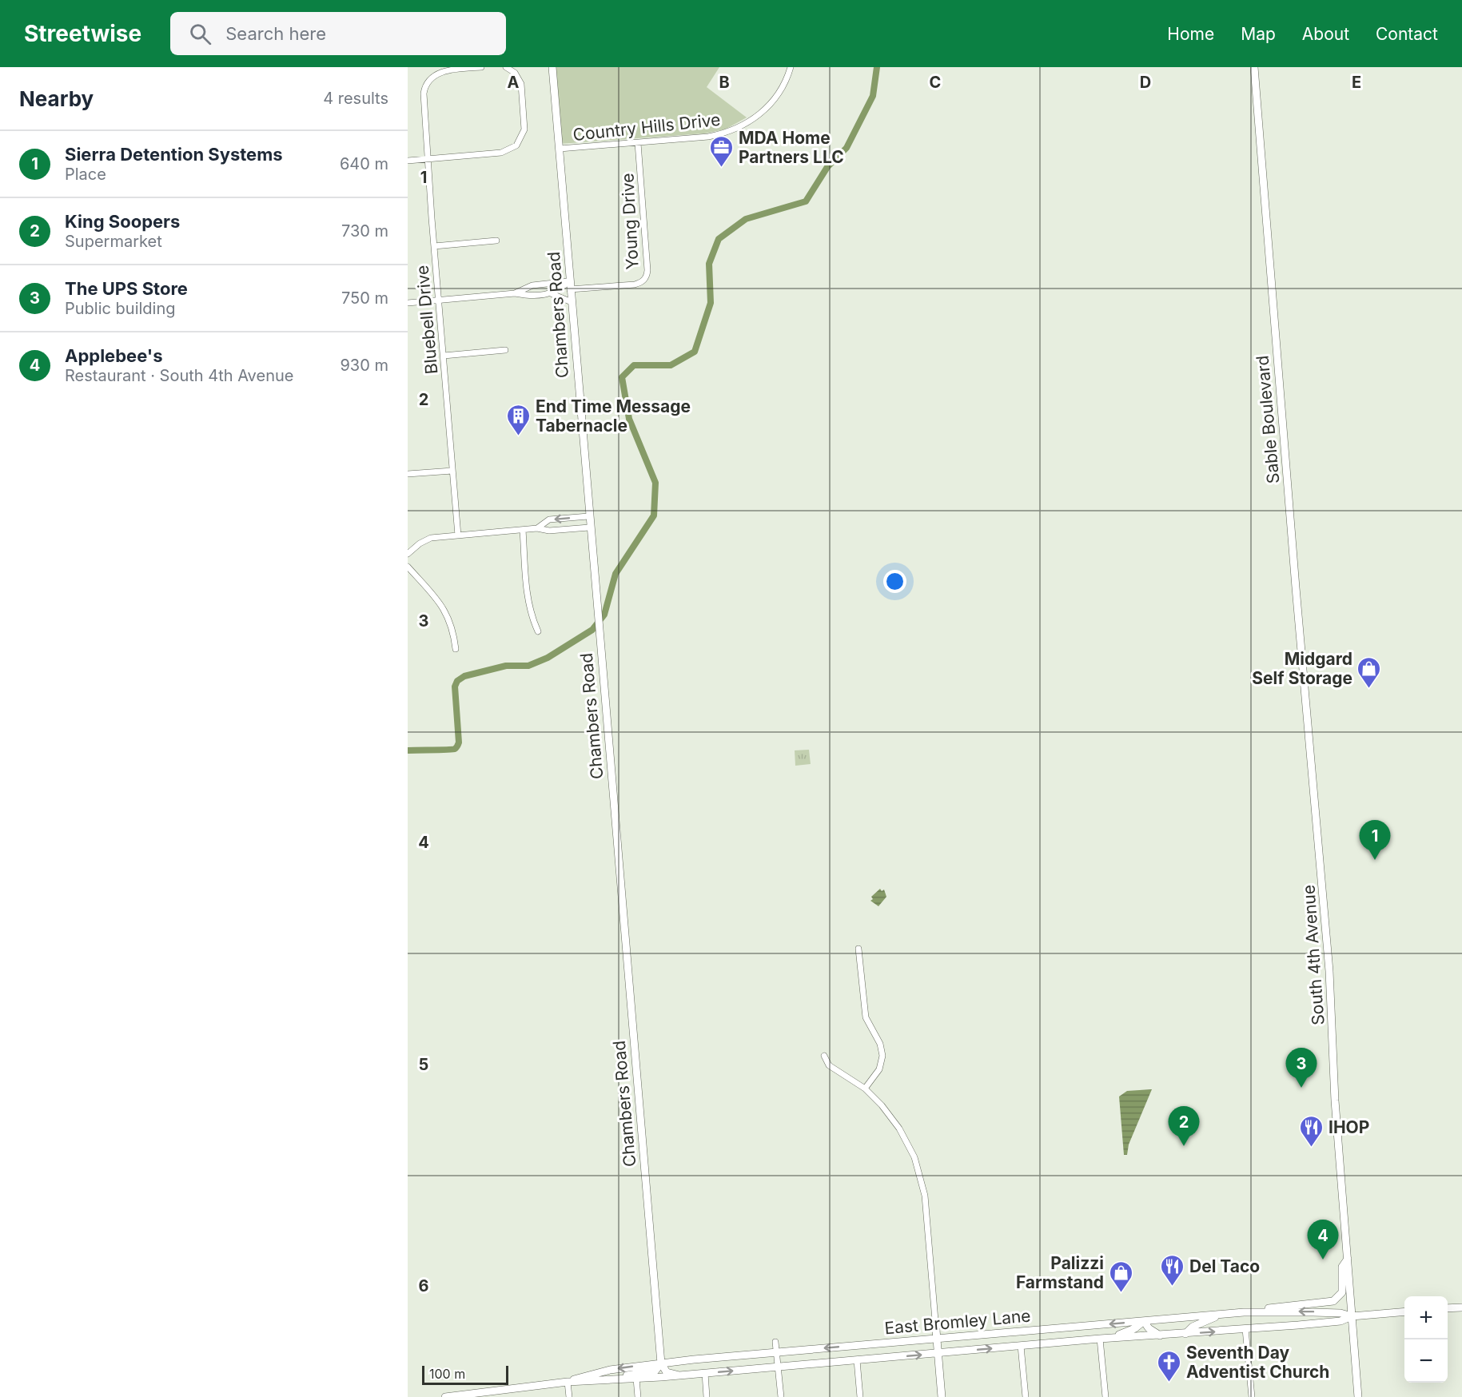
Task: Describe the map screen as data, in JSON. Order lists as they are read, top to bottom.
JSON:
{
  "streets": {
    "main road": [
      "Chambers Road",
      "Sable Boulevard",
      "South 4th Avenue",
      "East Bromley Lane"
    ],
    "street": ["Country Hills Drive", "Young Drive", "Bluebell Drive"]
  },
  "crossings": [
    ["Country Hills Drive", "Young Drive"],
    ["Country Hills Drive", "Chambers Road"],
    ["Young Drive", "Chambers Road"],
    ["Chambers Road", "East Bromley Lane"],
    ["Sable Boulevard", "South 4th Avenue"],
    ["South 4th Avenue", "East Bromley Lane"]
  ],
  "places": {
    "office": ["MDA Home Partners LLC"],
    "building": ["End Time Message Tabernacle"],
    "shop": ["Midgard Self Storage", "Palizzi Farmstand"],
    "restaurant": ["IHOP", "Del Taco"],
    "church": ["Seventh Day Adventist Church"]
  },
  "scale_bar": "100 m",
  "page": {
    "header": "Streetwise",
    "search": "Search here",
    "nav": [
      "Home",
      "Map",
      "About",
      "Contact"
    ],
    "heading": ["Nearby", "4 results"],
    "list": [
      {
        "mark": "1",
        "name": "Sierra Detention Systems",
        "note": "Place",
        "value": "640 m"
      },
      {
        "mark": "2",
        "name": "King Soopers",
        "note": "Supermarket",
        "value": "730 m"
      },
      {
        "mark": "3",
        "name": "The UPS Store",
        "note": "Public building",
        "value": "750 m"
      },
      {
        "mark": "4",
        "name": "Applebee's",
        "note": "Restaurant · South 4th Avenue",
        "value": "930 m"
      }
    ],
    "pins": [
      "1",
      "3",
      "2",
      "4"
    ],
    "map_buttons": ["+", "−"],
    "scale": "100 m"
  },
  "grid": {
    "columns": [
      "A",
      "B",
      "C",
      "D",
      "E"
    ],
    "rows": [
      "1",
      "2",
      "3",
      "4",
      "5",
      "6"
    ]
  }
}
